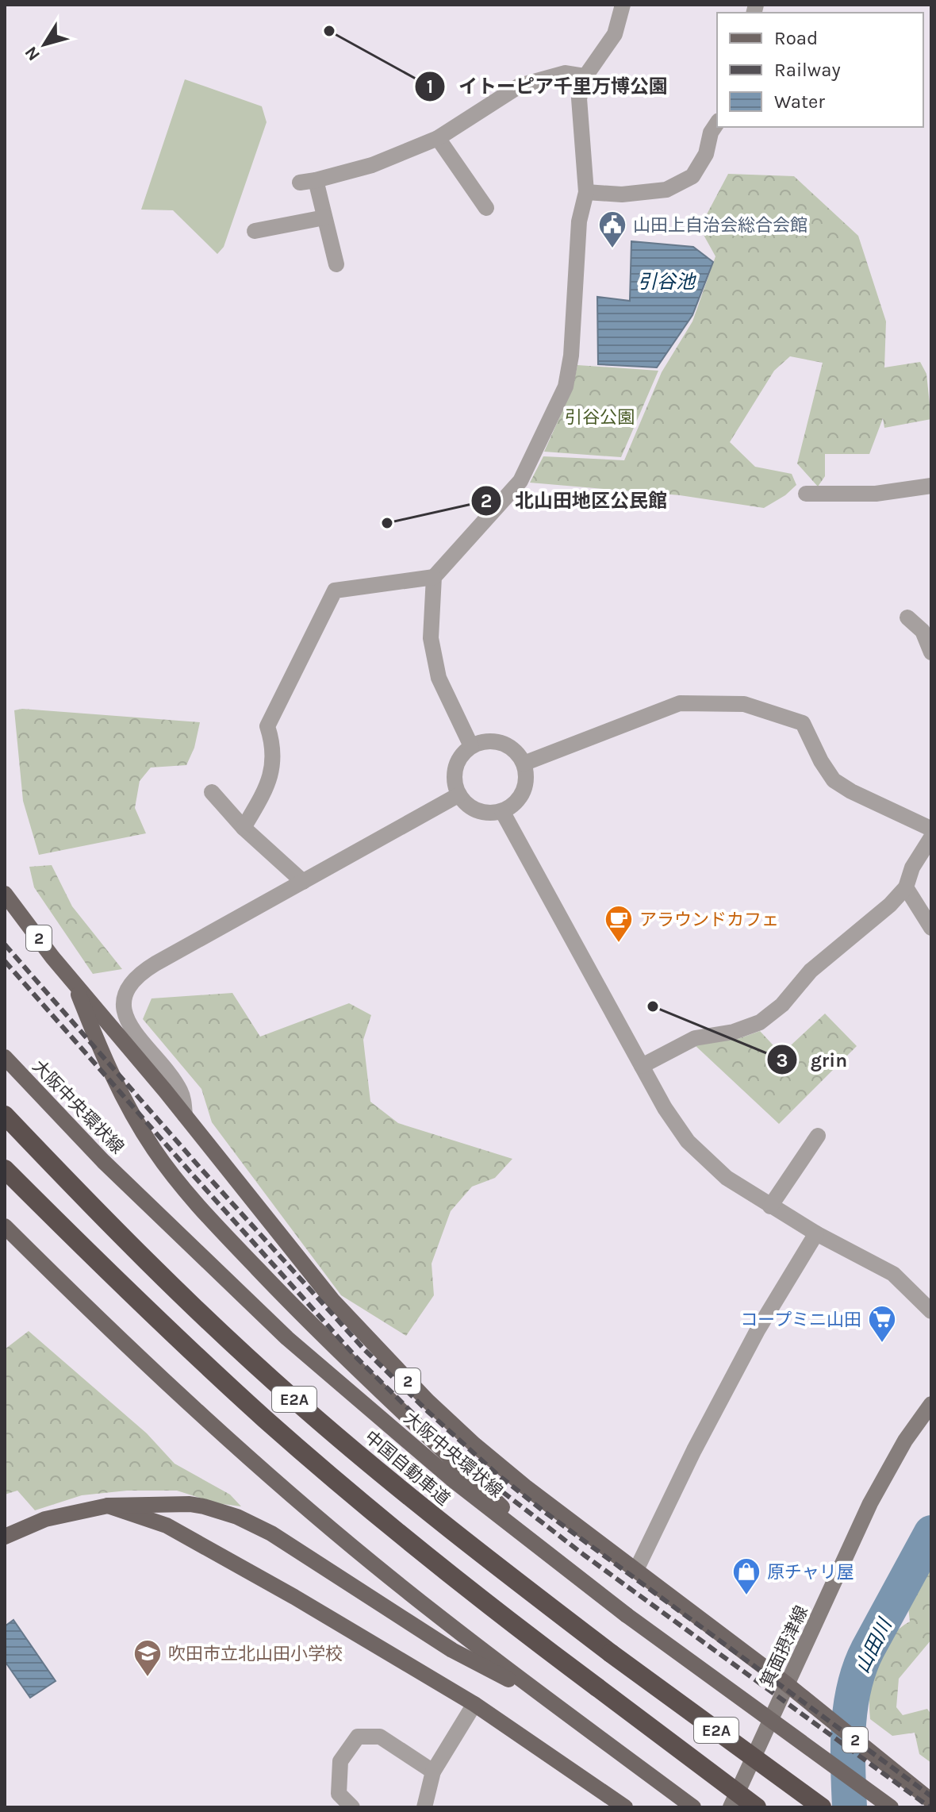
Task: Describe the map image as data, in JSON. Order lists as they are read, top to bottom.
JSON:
{
  "streets": {
    "highway": ["E2A", "中国自動車道"],
    "main road": ["2", "大阪中央環状線", "箕面摂津線"]
  },
  "crossings": [
    ["2", "箕面摂津線"]
  ],
  "water": ["引谷池", "山田川"],
  "parks": ["引谷公園"],
  "places": {
    "other": ["イトーピア千里万博公園", "北山田地区公民館", "grin"],
    "public building": ["山田上自治会総合会館"],
    "cafe": ["アラウンドカフェ"],
    "supermarket": ["コープミニ山田"],
    "shop": ["原チャリ屋"],
    "school or university": ["吹田市立北山田小学校"]
  },
  "legend": ["Road", "Railway", "Water"],
  "north": "bottom left"
}
